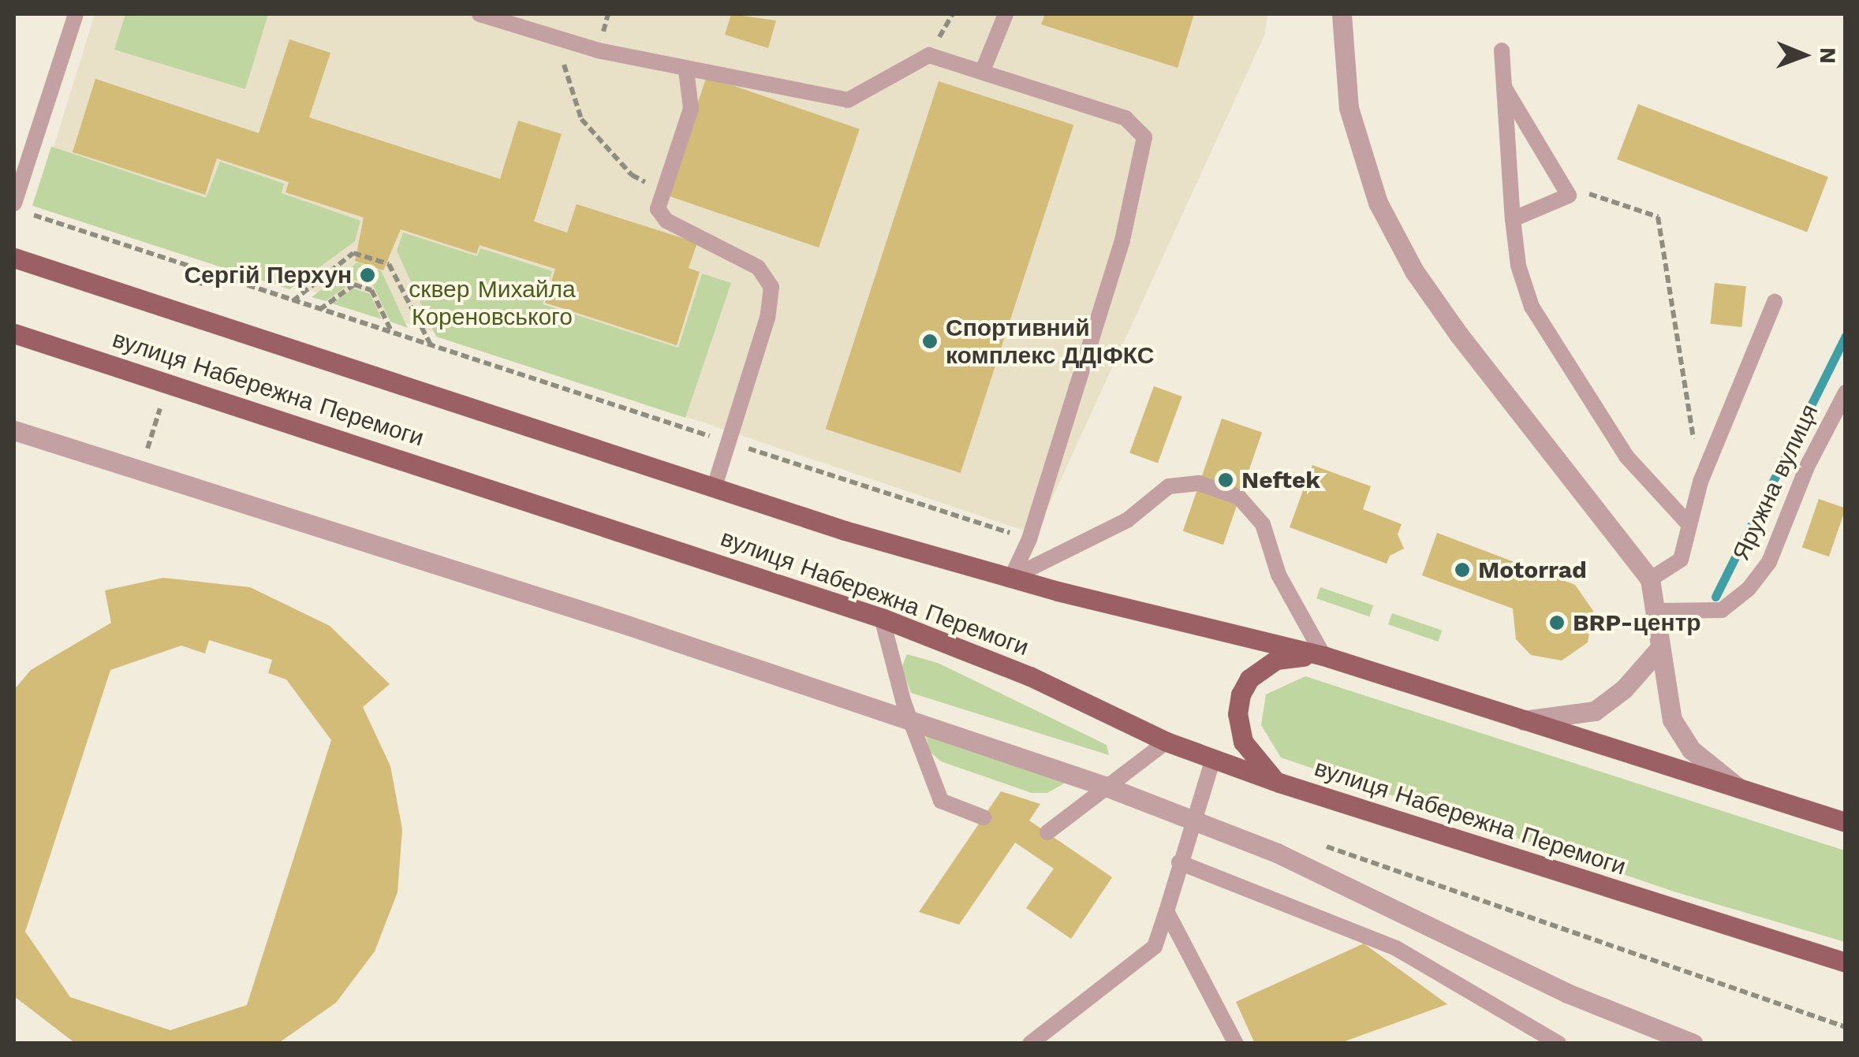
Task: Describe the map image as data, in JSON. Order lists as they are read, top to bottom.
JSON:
{
  "streets": {
    "main road": ["вулиця Набережна Перемоги"],
    "lane": ["Яружна вулиця"]
  },
  "parks": ["сквер Михайла Кореновського"],
  "places": [
    "Сергій Перхун",
    "Спортивний комплекс ДДІФКС",
    "Neftek",
    "Motorrad",
    "BRP-центр"
  ],
  "north": "right"
}
